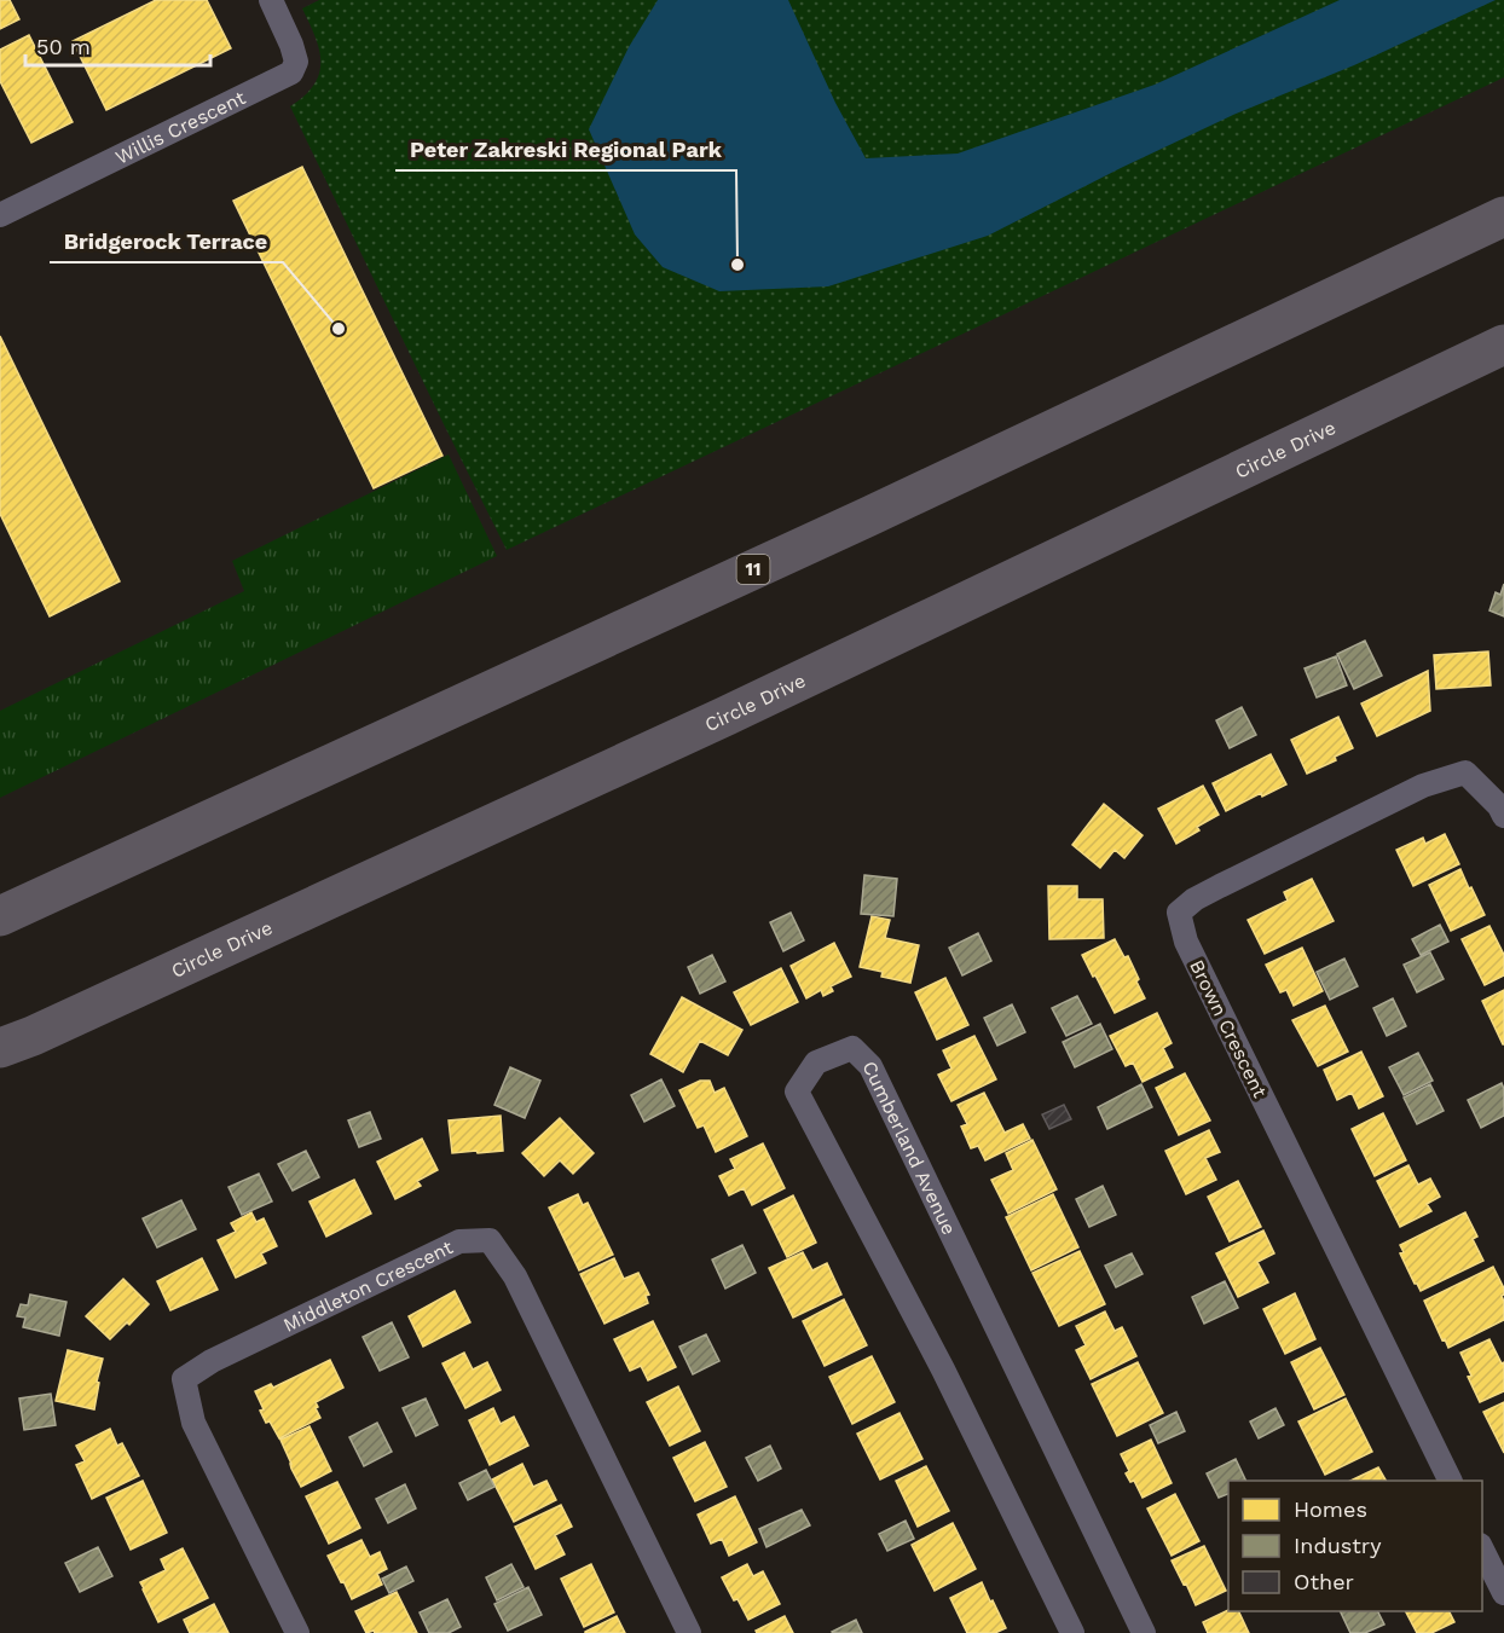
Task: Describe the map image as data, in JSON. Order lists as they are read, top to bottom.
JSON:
{
  "streets": {
    "highway": ["Circle Drive", "11"],
    "street": [
      "Willis Crescent",
      "Brown Crescent",
      "Cumberland Avenue",
      "Middleton Crescent"
    ]
  },
  "places": ["Peter Zakreski Regional Park", "Bridgerock Terrace"],
  "legend": ["Homes", "Industry", "Other"],
  "scale_bar": "50 m"
}
